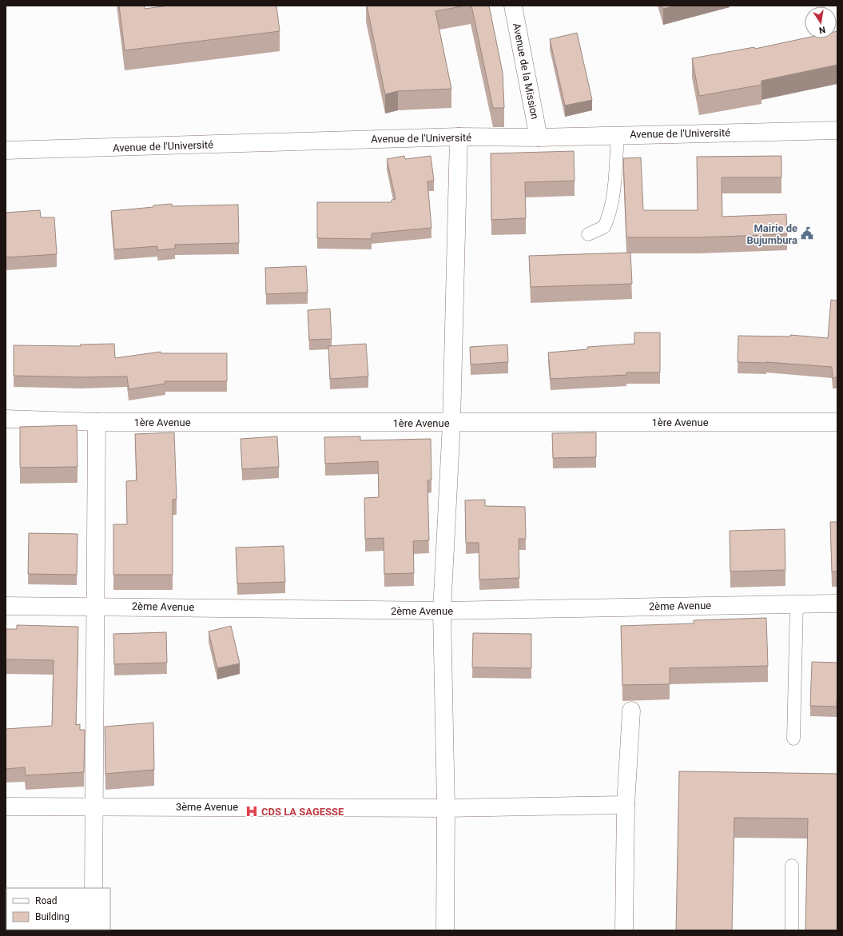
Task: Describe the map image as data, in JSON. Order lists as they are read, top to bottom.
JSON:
{
  "streets": {
    "street": [
      "Avenue de la Mission",
      "Avenue de l'Université",
      "1ère Avenue",
      "2ème Avenue",
      "3ème Avenue"
    ]
  },
  "crossings": [
    ["Avenue de la Mission", "Avenue de l'Université"]
  ],
  "places": {
    "public building": ["Mairie de Bujumbura"],
    "hospital": ["CDS LA SAGESSE"]
  },
  "legend": ["Road", "Building"],
  "north": "bottom"
}
